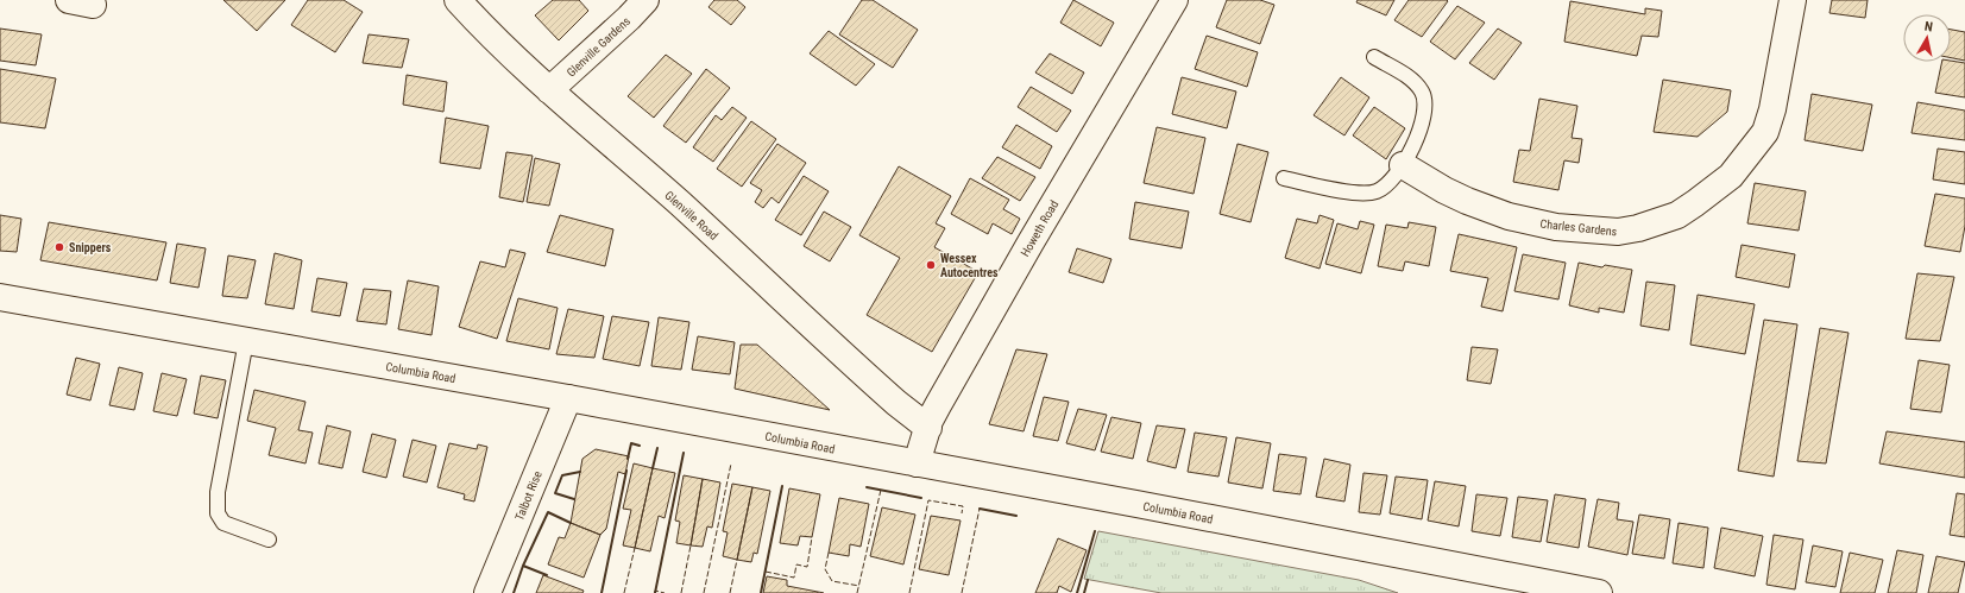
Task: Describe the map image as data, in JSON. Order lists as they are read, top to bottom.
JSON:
{
  "streets": {
    "street": [
      "Glenville Gardens",
      "Glenville Road",
      "Charles Gardens",
      "Howeth Road",
      "Columbia Road",
      "Talbot Rise"
    ]
  },
  "crossings": [
    ["Glenville Gardens", "Glenville Road"],
    ["Glenville Road", "Howeth Road"],
    ["Howeth Road", "Columbia Road"],
    ["Columbia Road", "Talbot Rise"]
  ],
  "places": ["Snippers", "Wessex Autocentres"],
  "north": "top"
}
